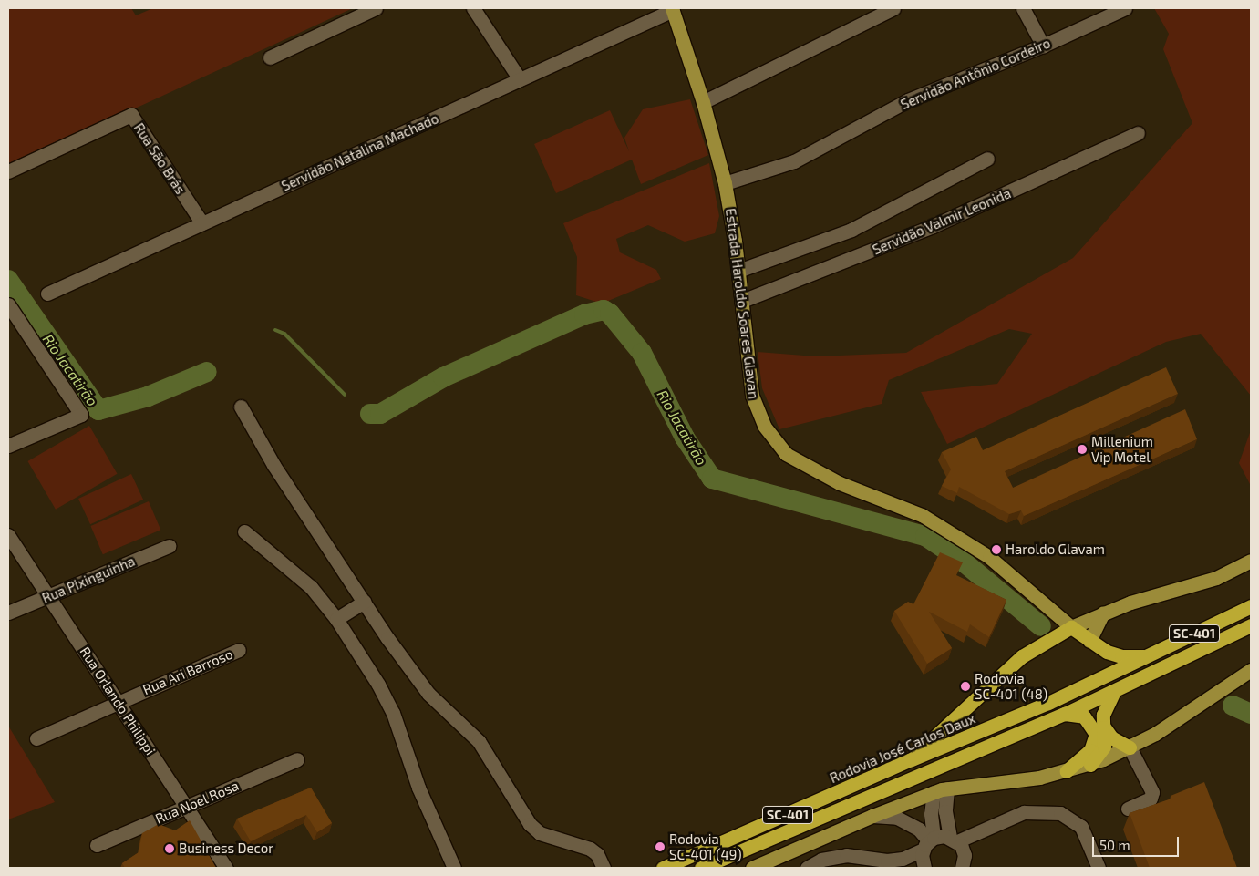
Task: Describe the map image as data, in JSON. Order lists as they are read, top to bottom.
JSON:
{
  "streets": {
    "highway": ["SC-401", "Rodovia José Carlos Daux"],
    "main road": ["Estrada Haroldo Soares Glavan"],
    "street": [
      "Servidão Antônio Cordeiro",
      "Servidão Natalina Machado",
      "Rua São Brás",
      "Servidão Valmir Leonida",
      "Rua Pixinguinha",
      "Rua Ari Barroso",
      "Rua Orlando Philippi",
      "Rua Noel Rosa"
    ]
  },
  "crossings": [
    ["Servidão Antônio Cordeiro", "Estrada Haroldo Soares Glavan"],
    ["Servidão Natalina Machado", "Rua São Brás"],
    ["Servidão Natalina Machado", "Estrada Haroldo Soares Glavan"],
    ["Servidão Valmir Leonida", "Estrada Haroldo Soares Glavan"],
    ["Rua Pixinguinha", "Rua Orlando Philippi"],
    ["Rua Ari Barroso", "Rua Orlando Philippi"],
    ["Rua Orlando Philippi", "Rua Noel Rosa"]
  ],
  "water": ["Rio Jacatirão"],
  "places": [
    "Millenium Vip Motel",
    "Haroldo Glavam",
    "Rodovia SC-401 (48)",
    "Rodovia SC-401 (49)",
    "Business Decor"
  ],
  "scale_bar": "50 m"
}
